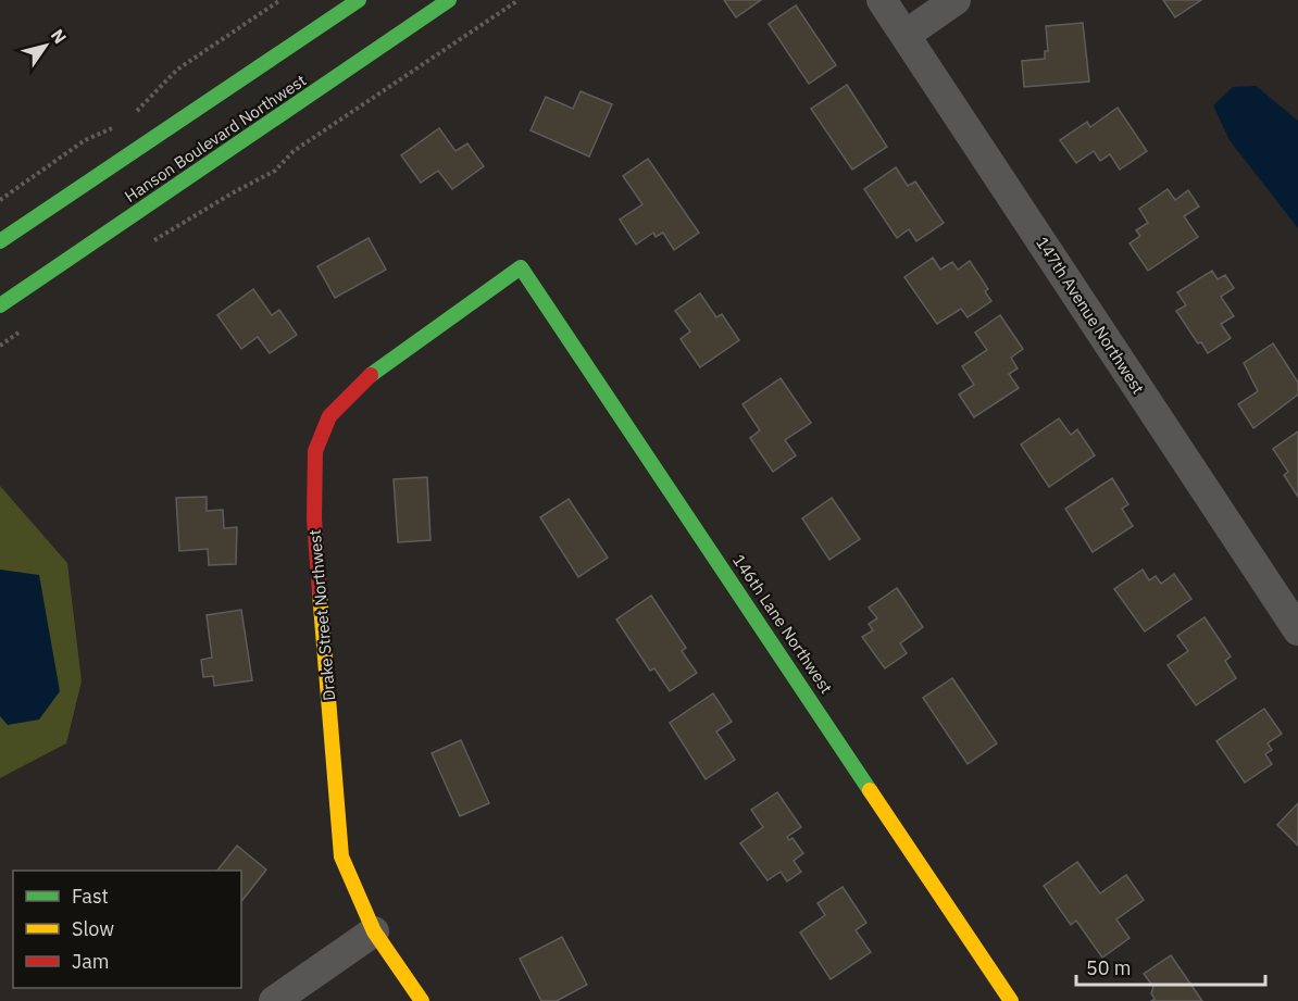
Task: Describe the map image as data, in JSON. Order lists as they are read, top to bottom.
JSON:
{
  "streets": {
    "street": [
      "Hanson Boulevard Northwest",
      "147th Avenue Northwest",
      "Drake Street Northwest",
      "146th Lane Northwest"
    ]
  },
  "crossings": [
    ["Drake Street Northwest", "146th Lane Northwest"]
  ],
  "legend": ["Fast", "Slow", "Jam"],
  "scale_bar": "50 m",
  "north": "top right"
}
